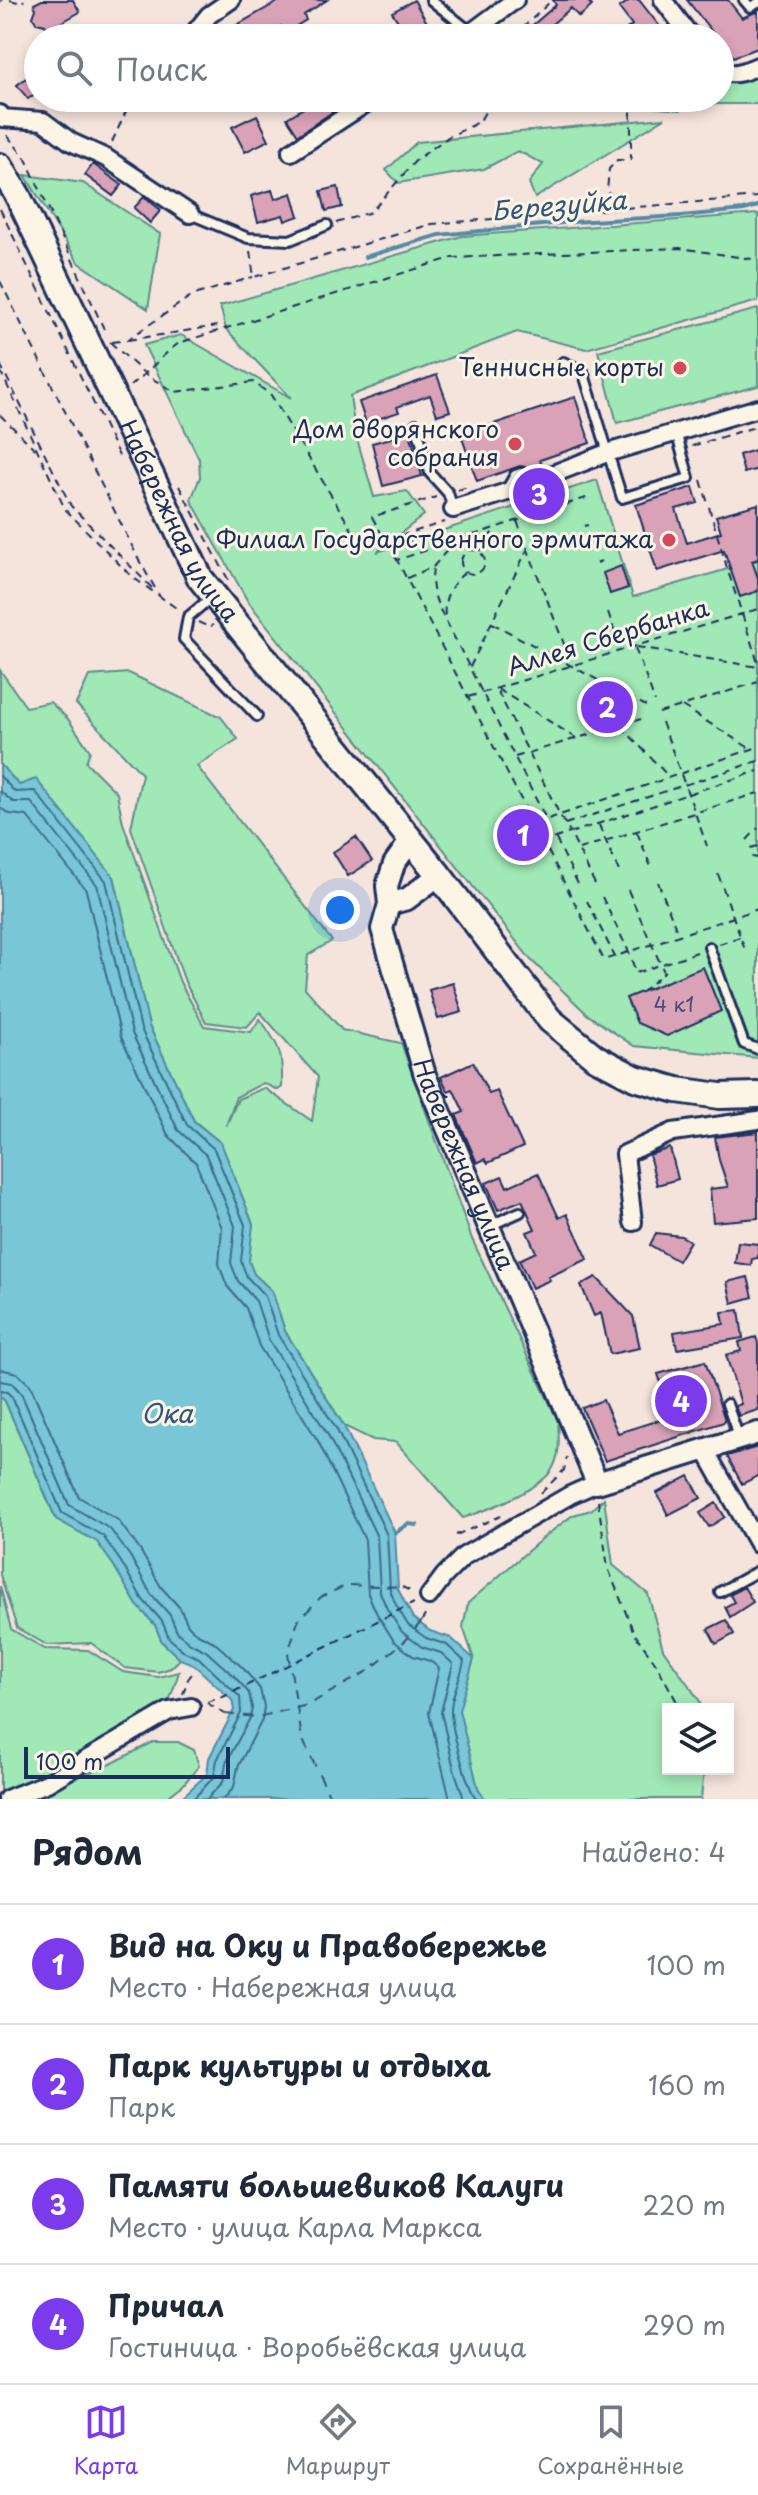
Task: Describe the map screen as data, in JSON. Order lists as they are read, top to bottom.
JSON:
{
  "streets": {
    "main road": ["Набережная улица"],
    "path": ["Аллея Сбербанка"]
  },
  "water": ["Березуйка", "Ока"],
  "places": ["Теннисные корты", "Дом дворянского собрания", "Филиал Государственного эрмитажа"],
  "house_numbers": ["4 к1"],
  "scale_bar": "100 m",
  "page": {
    "search": "Поиск",
    "pins": [
      "3",
      "2",
      "1",
      "4"
    ],
    "scale": "100 m",
    "heading": ["Рядом", "Найдено: 4"],
    "list": [
      {
        "mark": "1",
        "name": "Вид на Оку и Правобережье",
        "note": "Место · Набережная улица",
        "value": "100 m"
      },
      {
        "mark": "2",
        "name": "Парк культуры и отдыха",
        "note": "Парк",
        "value": "160 m"
      },
      {
        "mark": "3",
        "name": "Памяти большевиков Калуги",
        "note": "Место · улица Карла Маркса",
        "value": "220 m"
      },
      {
        "mark": "4",
        "name": "Причал",
        "note": "Гостиница · Воробьёвская улица",
        "value": "290 m"
      }
    ],
    "nav": ["Карта", "Маршрут", "Сохранённые"]
  }
}
